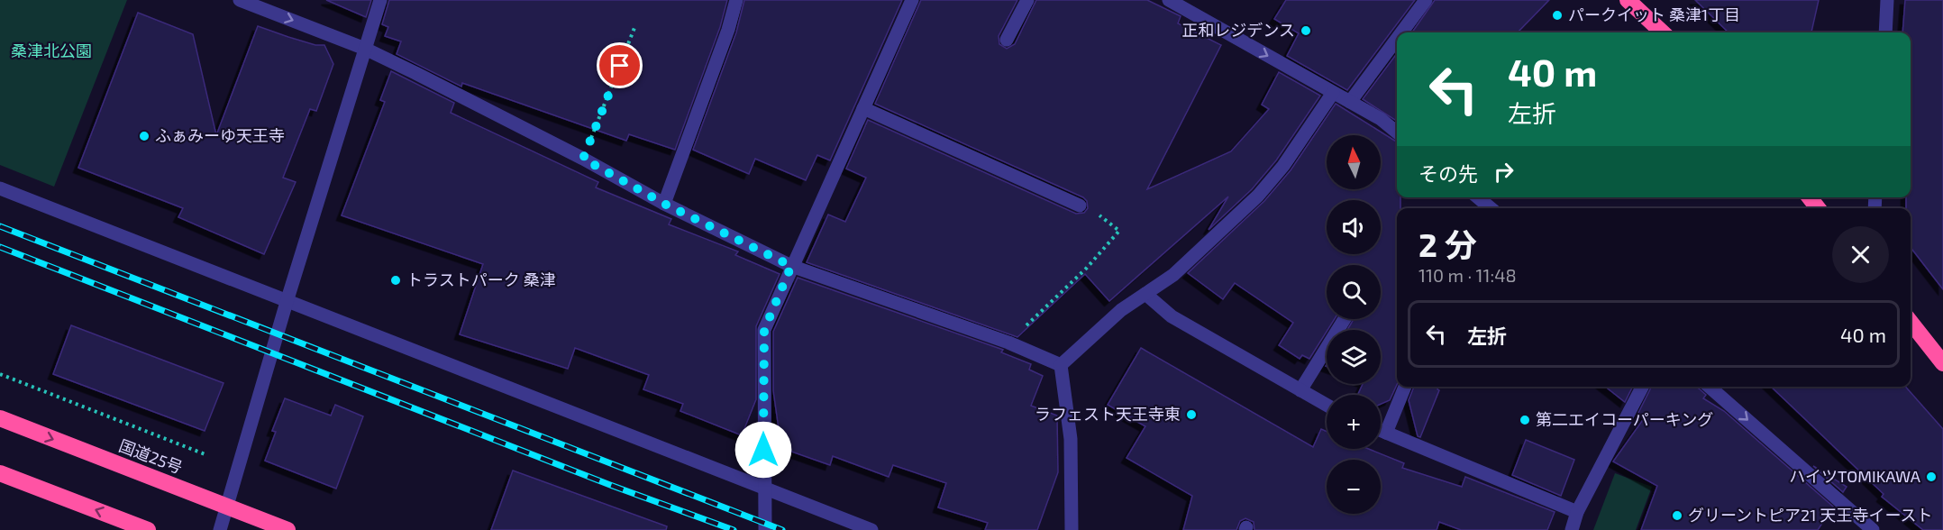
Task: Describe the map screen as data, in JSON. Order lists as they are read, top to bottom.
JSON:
{
  "streets": {
    "highway": ["国道25号"]
  },
  "parks": ["桑津北公園"],
  "places": [
    "パークイット 桑津1丁目",
    "正和レジデンス",
    "ふぁみーゆ天王寺",
    "トラストパーク 桑津",
    "ラフェスト天王寺東",
    "第二エイコーパーキング",
    "ハイツTOMIKAWA",
    "グリーントピア21 天王寺イースト"
  ],
  "north": "top",
  "page": {
    "turn": ["40 m", "左折"],
    "map_buttons": ["+", "−"],
    "then": "その先",
    "heading": ["2 分", "110 m · 11:48"],
    "list": [
      {
        "name": "左折",
        "value": "40 m"
      }
    ]
  }
}
